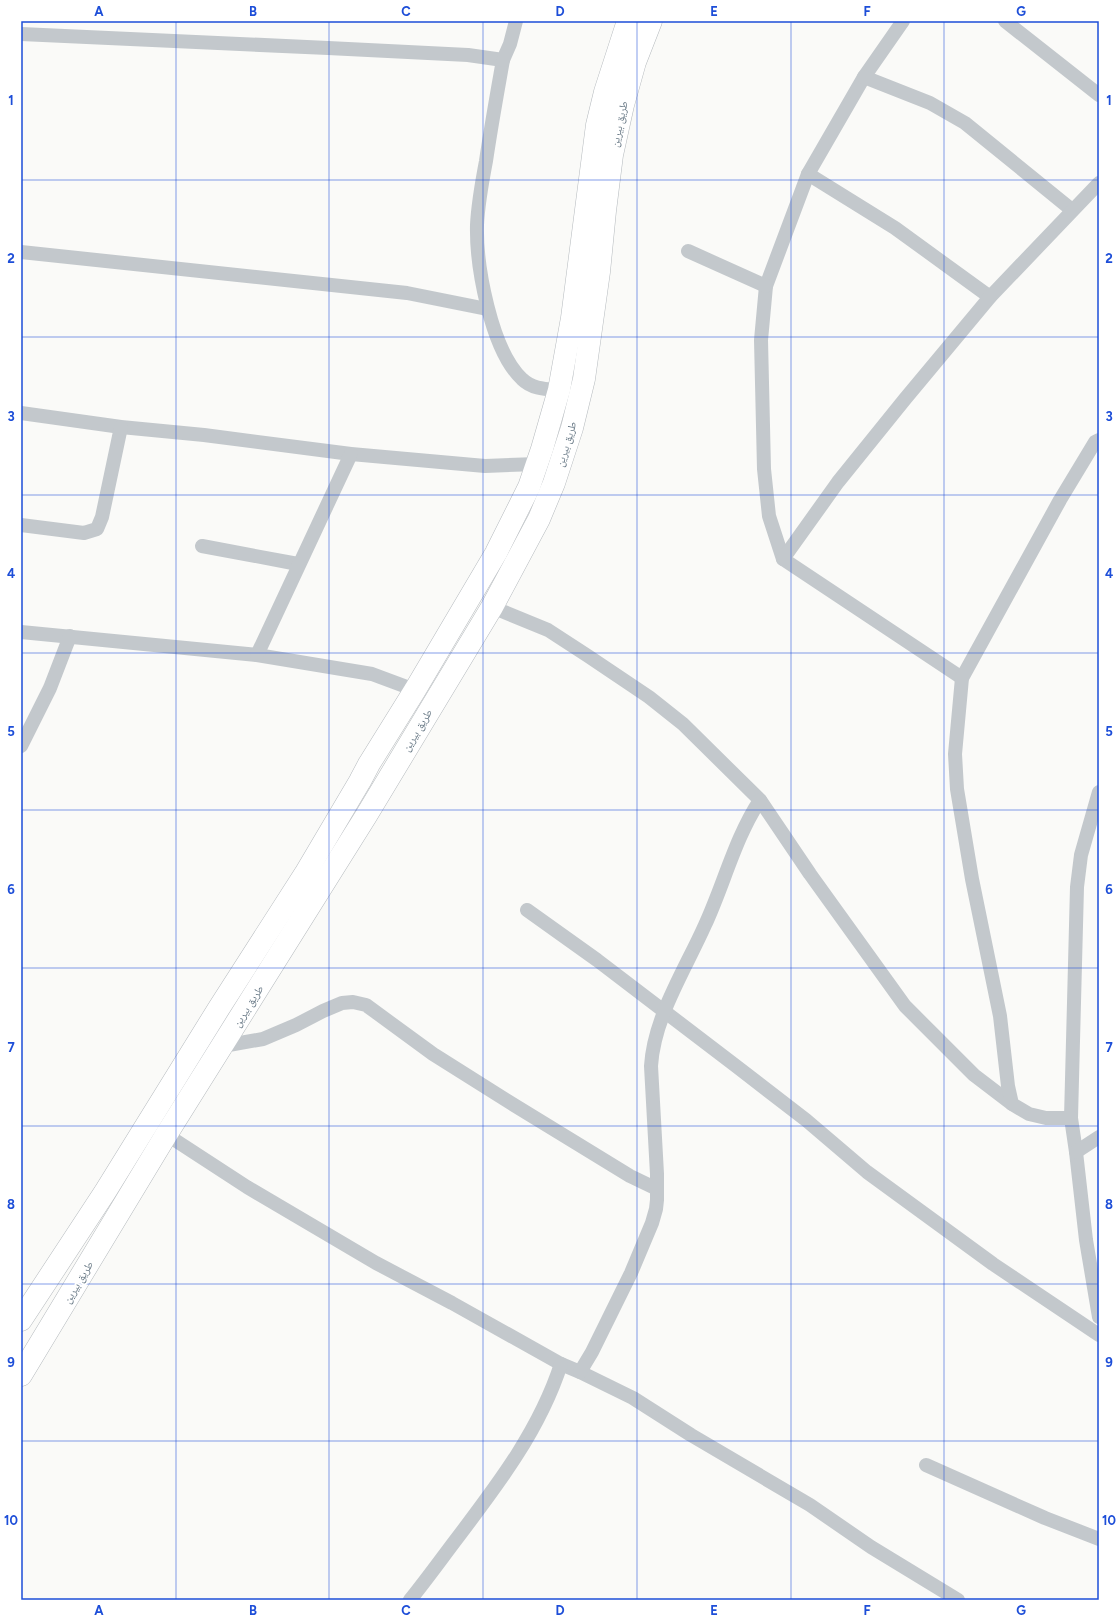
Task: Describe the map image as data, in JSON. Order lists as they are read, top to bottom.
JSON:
{
  "streets": {
    "main road": ["طريق بيرين"]
  },
  "grid": {
    "columns": [
      "A",
      "B",
      "C",
      "D",
      "E",
      "F",
      "G"
    ],
    "rows": [
      "1",
      "2",
      "3",
      "4",
      "5",
      "6",
      "7",
      "8",
      "9",
      "10"
    ]
  }
}
